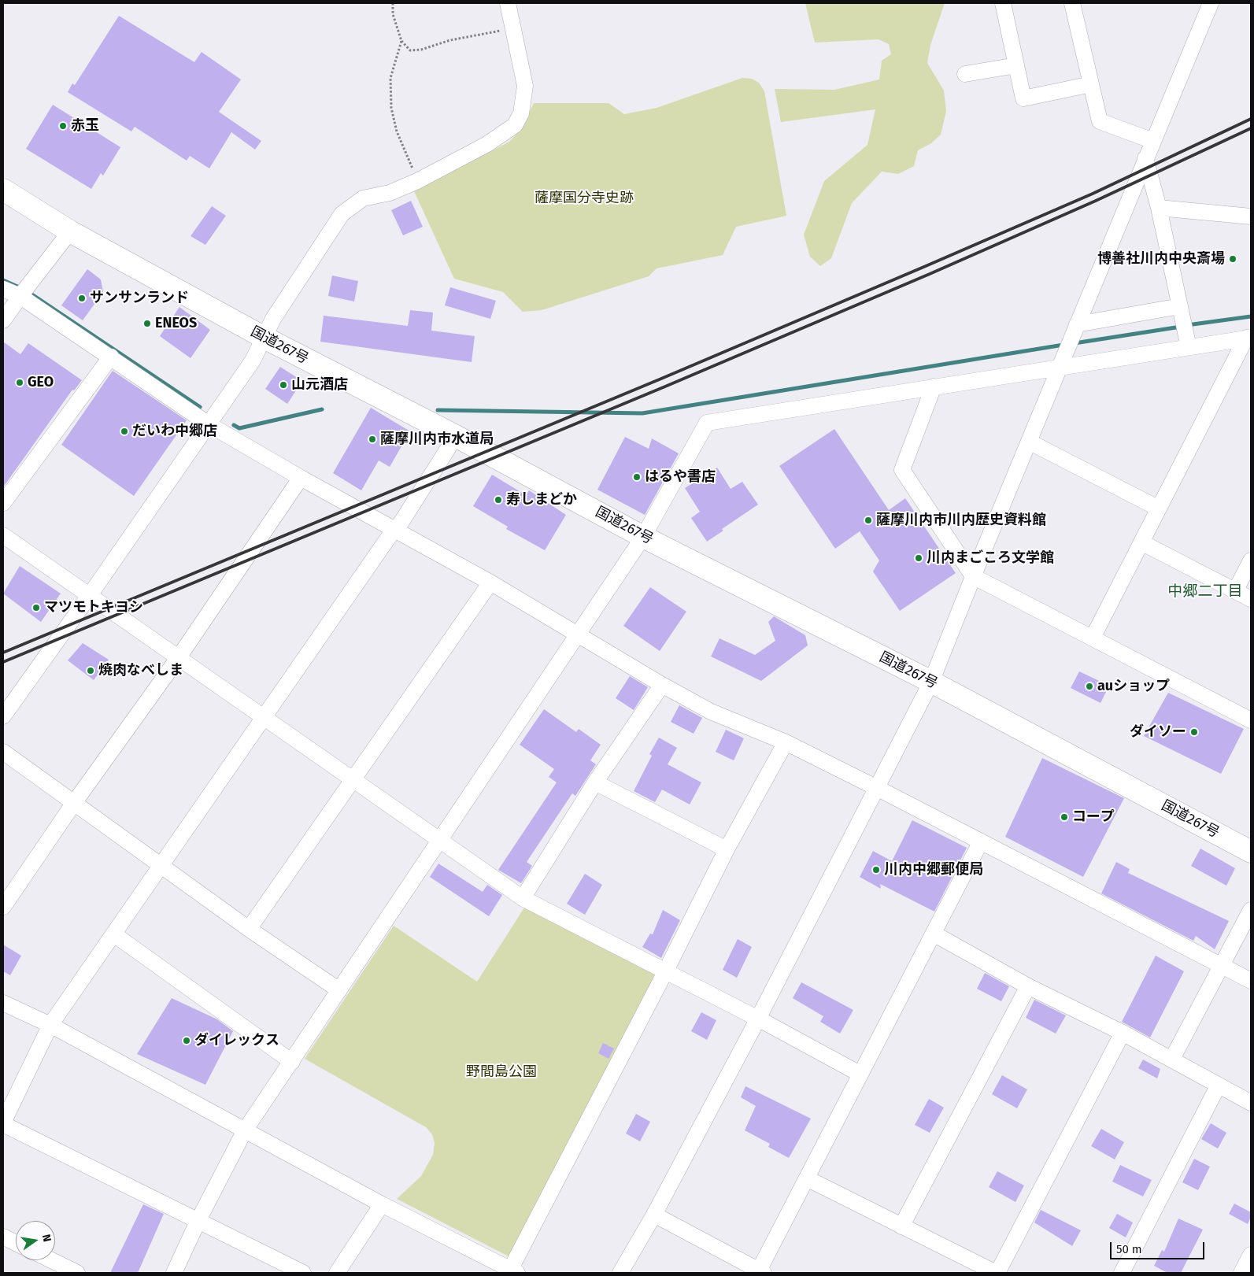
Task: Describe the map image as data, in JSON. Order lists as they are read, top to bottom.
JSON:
{
  "streets": {
    "highway": ["国道267号"]
  },
  "districts": ["中郷二丁目"],
  "parks": ["薩摩国分寺史跡", "野間島公園"],
  "places": [
    "赤玉",
    "博善社川内中央斎場",
    "サンサンランド",
    "ENEOS",
    "GEO",
    "山元酒店",
    "だいわ中郷店",
    "薩摩川内市水道局",
    "はるや書店",
    "寿しまどか",
    "薩摩川内市川内歴史資料館",
    "川内まごころ文学館",
    "マツモトキヨシ",
    "焼肉なべしま",
    "auショップ",
    "ダイソー",
    "コープ",
    "川内中郷郵便局",
    "ダイレックス"
  ],
  "scale_bar": "50 m",
  "north": "right"
}
